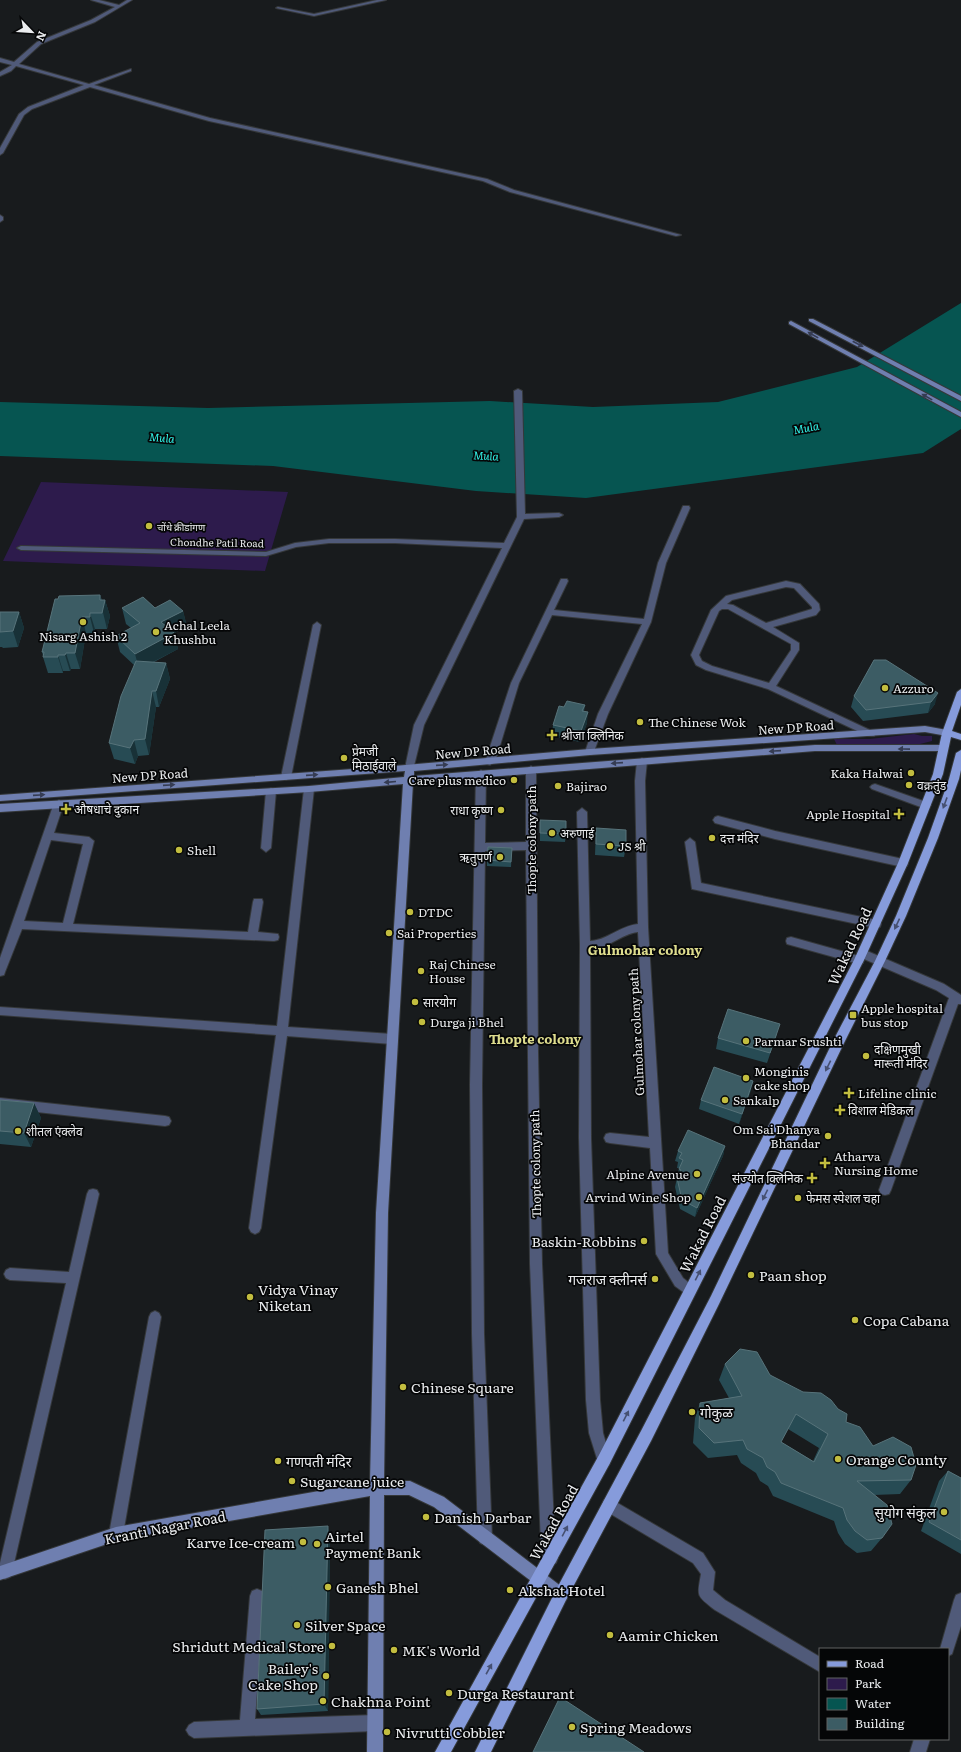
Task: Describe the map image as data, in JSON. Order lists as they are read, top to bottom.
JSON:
{
  "streets": {
    "main road": ["New DP Road", "Wakad Road", "Kranti Nagar Road"],
    "street": ["Chondhe Patil Road", "Thopte colony path", "Gulmohar colony path"]
  },
  "crossings": [
    ["New DP Road", "Thopte colony path"],
    ["New DP Road", "Wakad Road"],
    ["New DP Road", "Gulmohar colony path"],
    ["Thopte colony path", "Wakad Road"],
    ["Wakad Road", "Gulmohar colony path"],
    ["Wakad Road", "Kranti Nagar Road"]
  ],
  "districts": ["Gulmohar colony", "Thopte colony"],
  "water": ["Mula"],
  "places": {
    "other": [
      "चोंधे क्रीडांगण",
      "Nisarg Ashish 2",
      "Achal Leela Khushbu",
      "Azzuro",
      "The Chinese Wok",
      "प्रेमजी मिठाईवाले",
      "Kaka Halwai",
      "Care plus medico",
      "वक्रतुंड",
      "Bajirao",
      "राधा कृष्ण",
      "अरुणाई",
      "दत्त मंदिर",
      "JS श्री",
      "Shell",
      "ऋतुपर्ण",
      "DTDC",
      "Sai Properties",
      "Raj Chinese House",
      "सारयोग",
      "Durga ji Bhel",
      "Parmar Srushti",
      "दक्षिणमुखी मारूती मंदिर",
      "Monginis cake shop",
      "Sankalp",
      "शीतल एंक्लेव",
      "Om Sai Dhanya Bhandar",
      "Alpine Avenue",
      "Arvind Wine Shop",
      "फेमस स्पेशल चहा",
      "Baskin-Robbins",
      "Paan shop",
      "गजराज क्लीनर्स",
      "Vidya Vinay Niketan",
      "Copa Cabana",
      "Chinese Square",
      "गोकुळ",
      "Orange County",
      "गणपती मंदिर",
      "Sugarcane juice",
      "सुयोग संकुल",
      "Danish Darbar",
      "Karve Ice-cream",
      "Airtel Payment Bank",
      "Ganesh Bhel",
      "Akshat Hotel",
      "Silver Space",
      "Aamir Chicken",
      "Shridutt Medical Store",
      "MK's World",
      "Bailey's Cake Shop",
      "Durga Restaurant",
      "Chakhna Point",
      "Spring Meadows",
      "Nivrutti Cobbler"
    ],
    "health": [
      "श्रीजा क्लिनिक",
      "औषधाचे दुकान",
      "Apple Hospital",
      "Lifeline clinic",
      "विशाल मेडिकल",
      "Atharva Nursing Home",
      "संज्योत क्लिनिक"
    ],
    "transit": ["Apple hospital bus stop"]
  },
  "legend": [
    "Road",
    "Park",
    "Water",
    "Building"
  ],
  "north": "bottom right"
}
